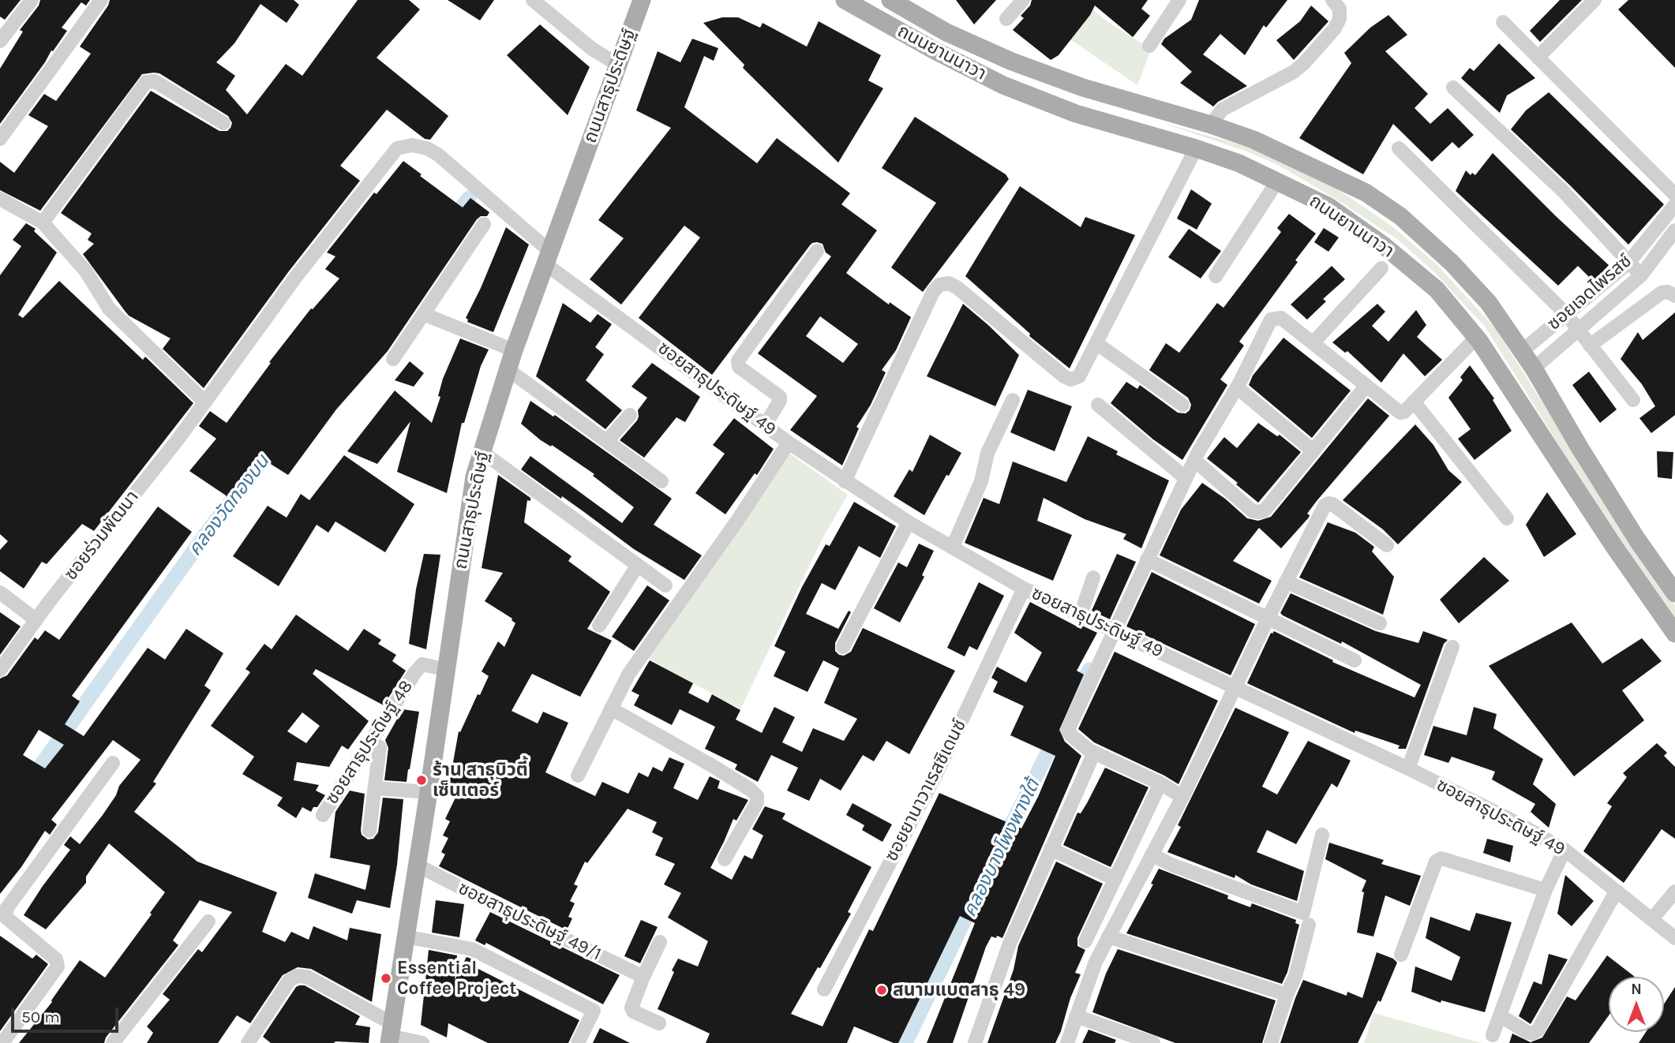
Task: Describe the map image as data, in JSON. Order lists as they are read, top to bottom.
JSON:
{
  "streets": {
    "main road": ["ถนนยานนาวา", "ถนนสาธุประดิษฐ์"],
    "street": [
      "ซอยเจดไพรสซ์",
      "ซอยสาธุประดิษฐ์ 49",
      "ซอยร่วมพัฒนา",
      "ซอยสาธุประดิษฐ์ 48",
      "ซอยยานาวาเรสซิเดนซ์",
      "ซอยสาธุประดิษฐ์ 49/1"
    ]
  },
  "crossings": [
    ["ถนนยานนาวา", "ซอยเจดไพรสซ์"],
    ["ถนนสาธุประดิษฐ์", "ซอยสาธุประดิษฐ์ 49"],
    ["ถนนสาธุประดิษฐ์", "ซอยสาธุประดิษฐ์ 48"],
    ["ถนนสาธุประดิษฐ์", "ซอยสาธุประดิษฐ์ 49/1"],
    ["ซอยสาธุประดิษฐ์ 49", "ซอยร่วมพัฒนา"],
    ["ซอยสาธุประดิษฐ์ 49", "ซอยยานาวาเรสซิเดนซ์"]
  ],
  "water": ["คลองวัดทองบน", "คลองบางโพงพางใต้"],
  "places": ["ร้าน สาธุบิวตี้ เซ็นเตอร์", "Essential Coffee Project", "สนามแบตสาธุ 49"],
  "scale_bar": "50 m",
  "north": "top"
}
